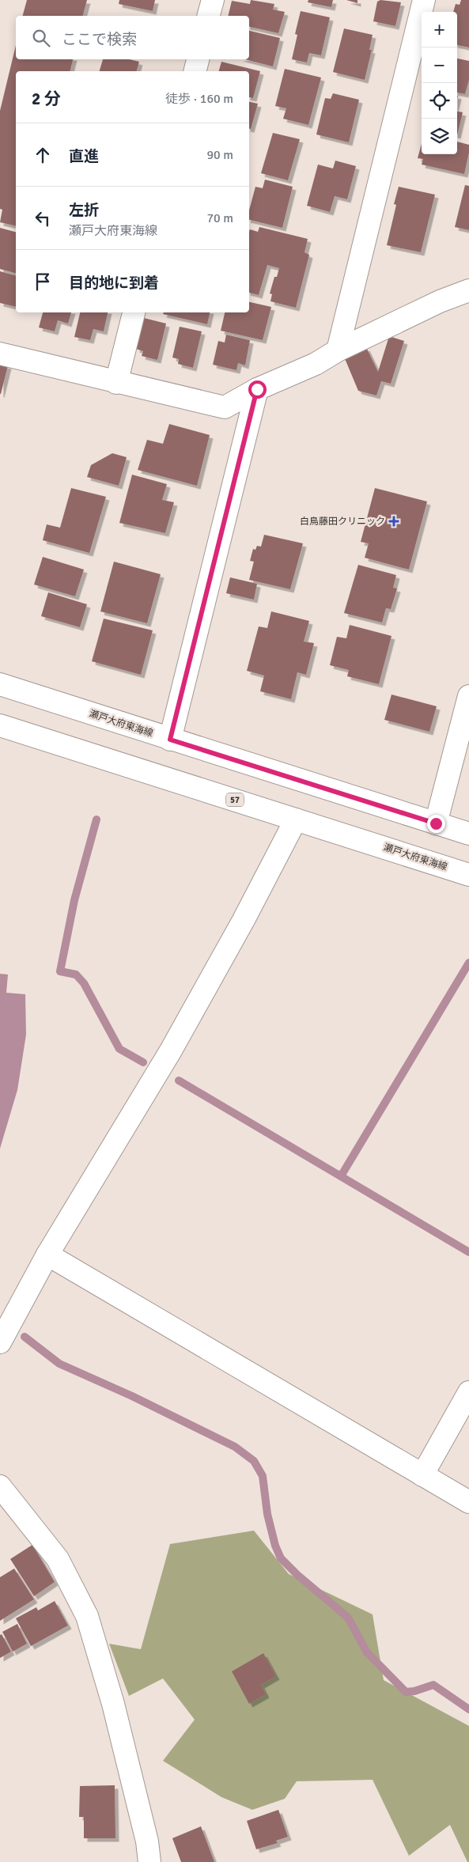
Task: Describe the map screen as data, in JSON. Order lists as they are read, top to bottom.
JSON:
{
  "streets": {
    "street": ["瀬戸大府東海線", "57"]
  },
  "places": {
    "health": ["白鳥藤田クリニック"]
  },
  "page": {
    "map_buttons": ["+", "−"],
    "search": "ここで検索",
    "heading": ["2 分", "徒歩 · 160 m"],
    "list": [
      ["直進", "90 m"],
      ["左折", "瀬戸大府東海線", "70 m"],
      "目的地に到着"
    ]
  }
}
